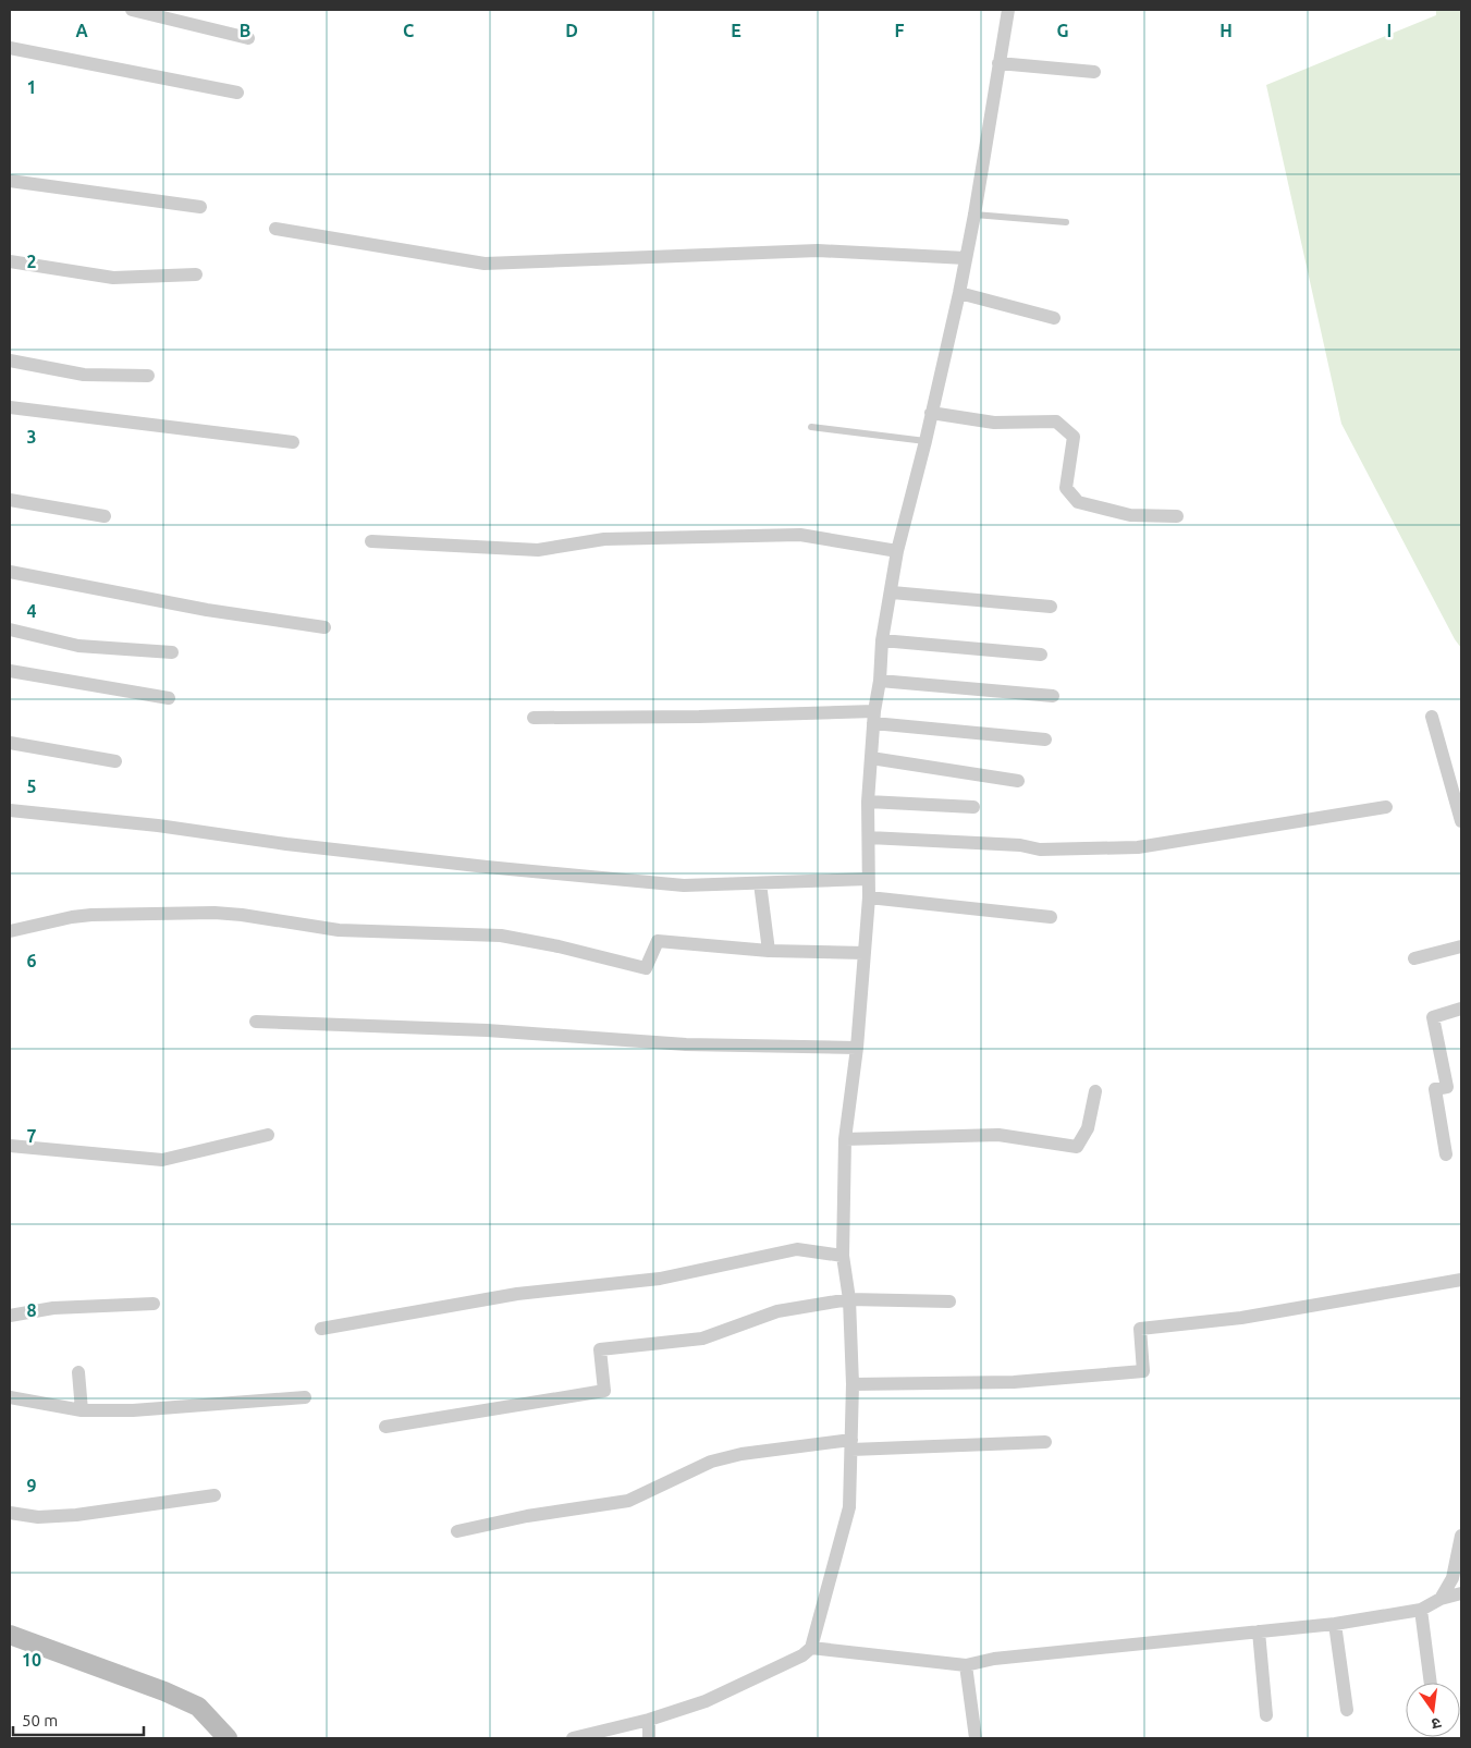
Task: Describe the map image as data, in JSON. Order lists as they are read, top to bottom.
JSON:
{
  "scale_bar": "50 m",
  "north": "bottom",
  "grid": {
    "columns": [
      "A",
      "B",
      "C",
      "D",
      "E",
      "F",
      "G",
      "H",
      "I"
    ],
    "rows": [
      "1",
      "2",
      "3",
      "4",
      "5",
      "6",
      "7",
      "8",
      "9",
      "10"
    ]
  }
}
